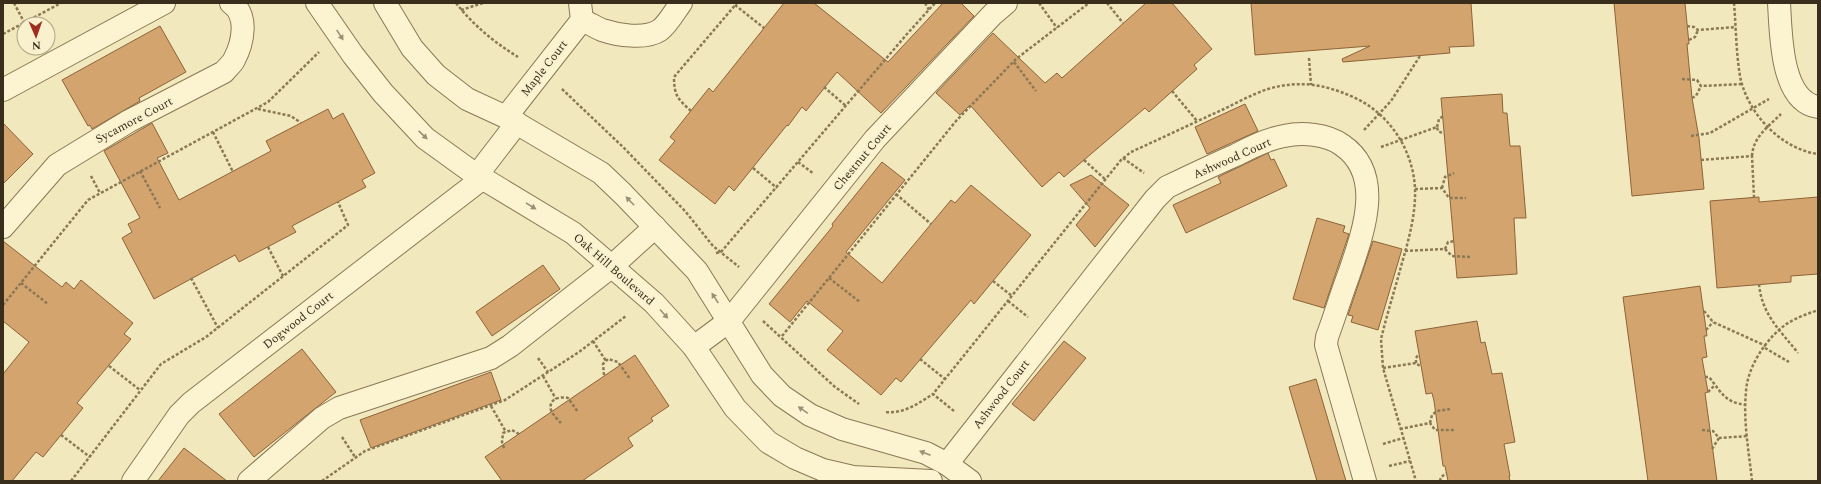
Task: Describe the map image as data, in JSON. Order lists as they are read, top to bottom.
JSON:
{
  "streets": {
    "street": [
      "Maple Court",
      "Sycamore Court",
      "Chestnut Court",
      "Ashwood Court",
      "Oak Hill Boulevard",
      "Dogwood Court"
    ]
  },
  "crossings": [
    ["Maple Court", "Oak Hill Boulevard"],
    ["Maple Court", "Dogwood Court"],
    ["Chestnut Court", "Oak Hill Boulevard"],
    ["Oak Hill Boulevard", "Dogwood Court"]
  ],
  "north": "bottom"
}
